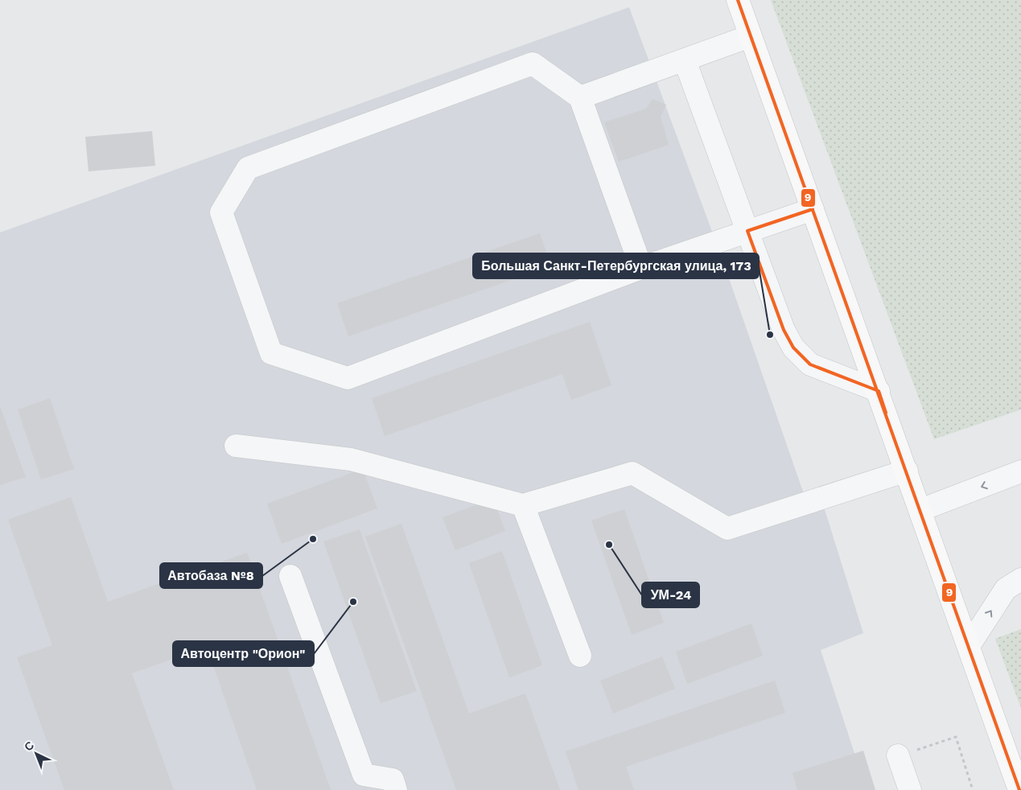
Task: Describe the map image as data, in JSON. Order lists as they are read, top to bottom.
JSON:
{
  "places": [
    "Большая Санкт-Петербургская улица, 173",
    "Автобаза №8",
    "УМ-24",
    "Автоцентр \"Орион\""
  ],
  "lines": ["transit line 9"],
  "north": "top left"
}
